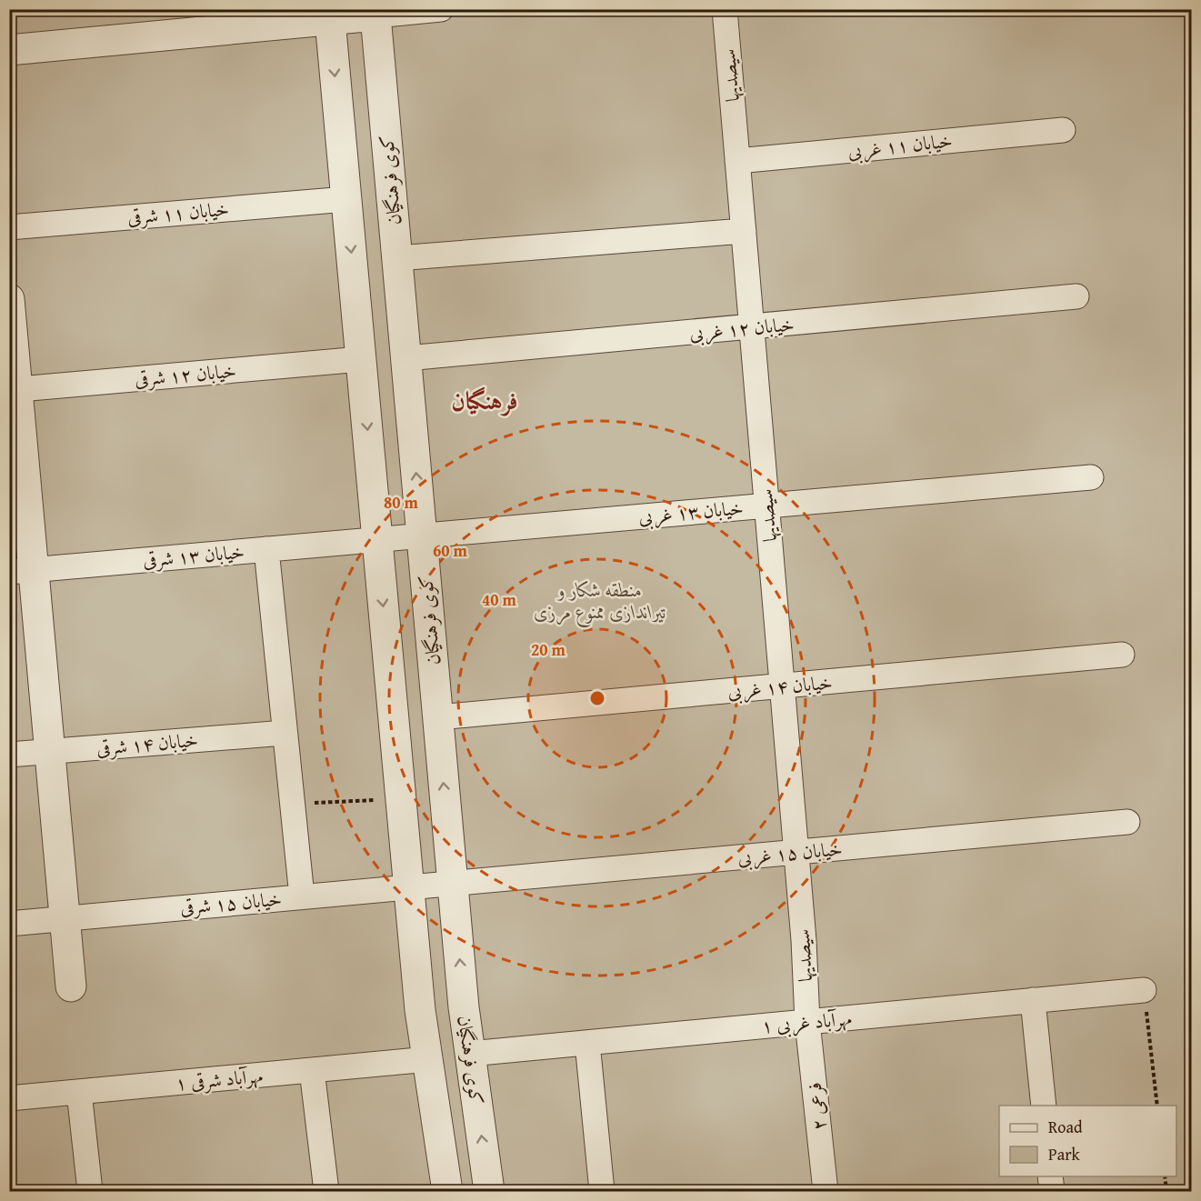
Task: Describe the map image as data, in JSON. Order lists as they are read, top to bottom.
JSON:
{
  "streets": {
    "street": [
      "سیصدیها",
      "خیابان ۱۱ غربی",
      "کوی فرهنگیان",
      "خیابان ۱۱ شرقی",
      "خیابان ۱۲ غربی",
      "خیابان ۱۲ شرقی",
      "خیابان ۱۳ غربی",
      "خیابان ۱۳ شرقی",
      "خیابان ۱۴ غربی",
      "خیابان ۱۴ شرقی",
      "خیابان ۱۵ غربی",
      "خیابان ۱۵ شرقی",
      "مهرآباد غربی ۱",
      "مهرآباد شرقی ١",
      "فرعی ۲"
    ]
  },
  "crossings": [
    ["سیصدیها", "خیابان ۱۱ غربی"],
    ["سیصدیها", "خیابان ۱۲ غربی"],
    ["سیصدیها", "خیابان ۱۳ غربی"],
    ["سیصدیها", "خیابان ۱۴ غربی"],
    ["سیصدیها", "خیابان ۱۵ غربی"],
    ["سیصدیها", "مهرآباد غربی ۱"],
    ["سیصدیها", "فرعی ۲"],
    ["کوی فرهنگیان", "خیابان ۱۲ غربی"],
    ["کوی فرهنگیان", "خیابان ۱۳ غربی"],
    ["کوی فرهنگیان", "خیابان ۱۴ غربی"],
    ["کوی فرهنگیان", "خیابان ۱۵ غربی"],
    ["کوی فرهنگیان", "خیابان ۱۵ شرقی"],
    ["کوی فرهنگیان", "مهرآباد غربی ۱"],
    ["خیابان ۱۳ غربی", "خیابان ۱۳ شرقی"],
    ["خیابان ۱۵ غربی", "خیابان ۱۵ شرقی"],
    ["مهرآباد غربی ۱", "فرعی ۲"]
  ],
  "districts": ["فرهنگیان"],
  "parks": ["منطقه شکار و تیراندازی ممنوع مرزی"],
  "legend": ["Road", "Park"],
  "rings": [
    "80 m",
    "60 m",
    "40 m",
    "20 m"
  ]
}
